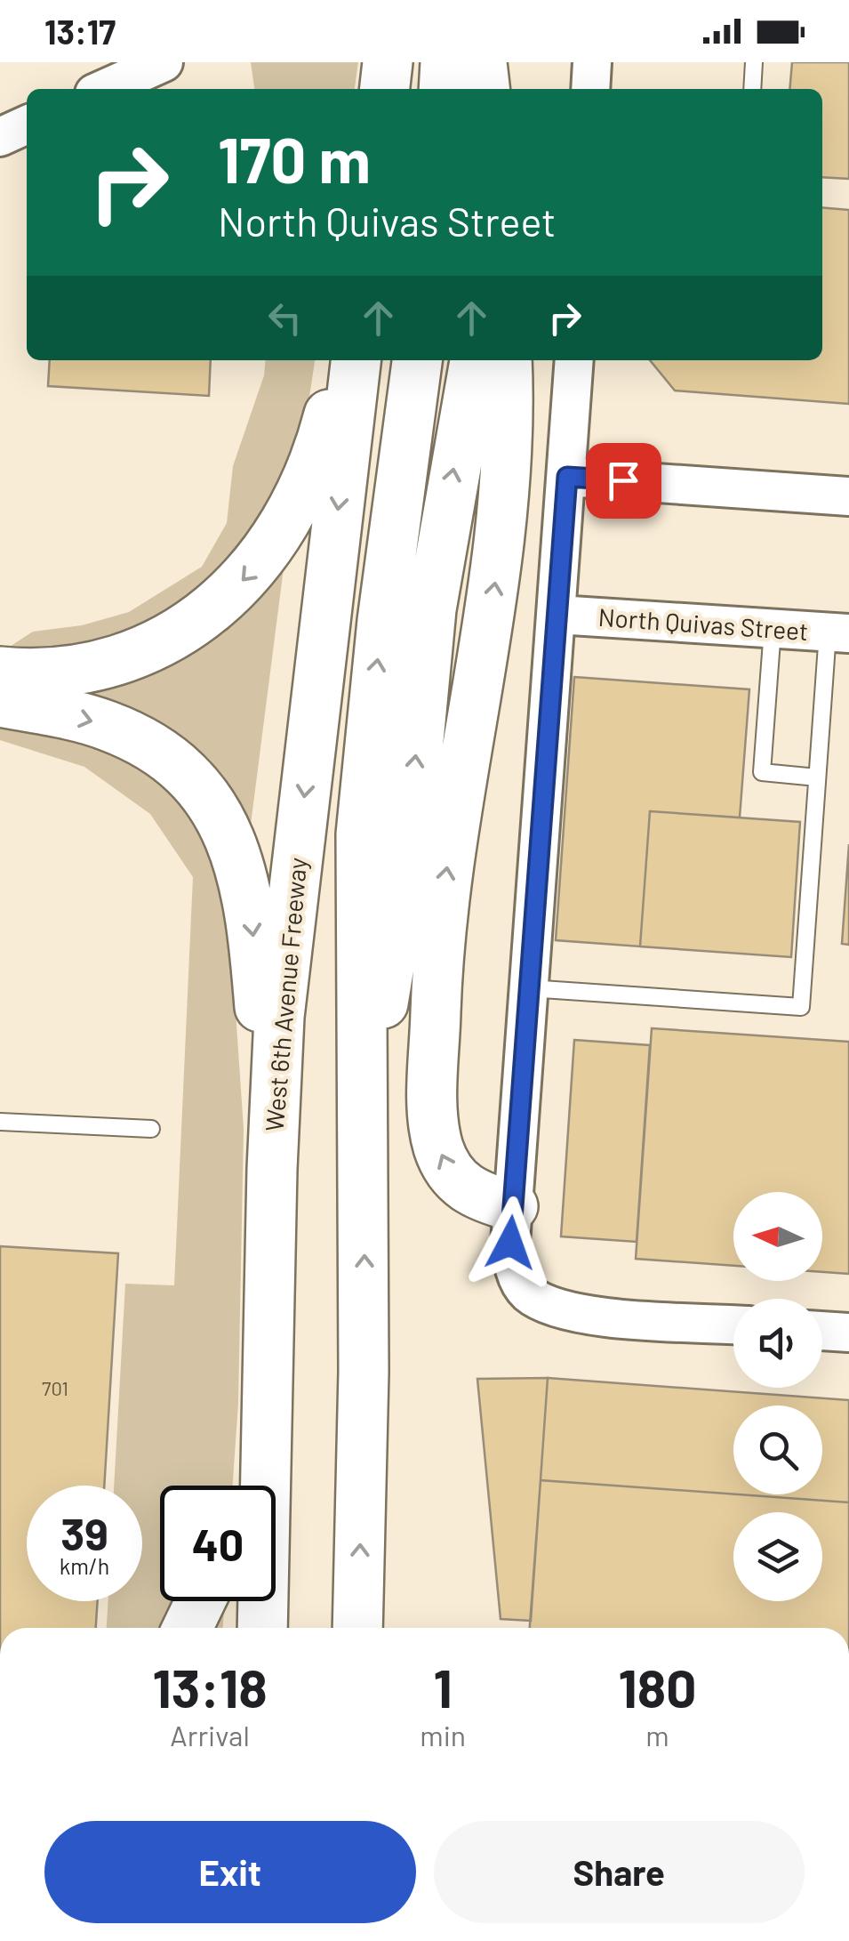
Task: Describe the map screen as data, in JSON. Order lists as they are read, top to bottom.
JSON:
{
  "streets": {
    "highway": ["West 6th Avenue Freeway"],
    "street": ["North Quivas Street"]
  },
  "house_numbers": ["701"],
  "north": "left",
  "page": {
    "status": "13:17",
    "turn": ["170 m", "North Quivas Street"],
    "speed": "39 km/h",
    "limit": "40",
    "eta": [
      "13:18",
      "Arrival",
      "1",
      "min",
      "180",
      "m"
    ],
    "buttons": ["Exit", "Share"]
  }
}
